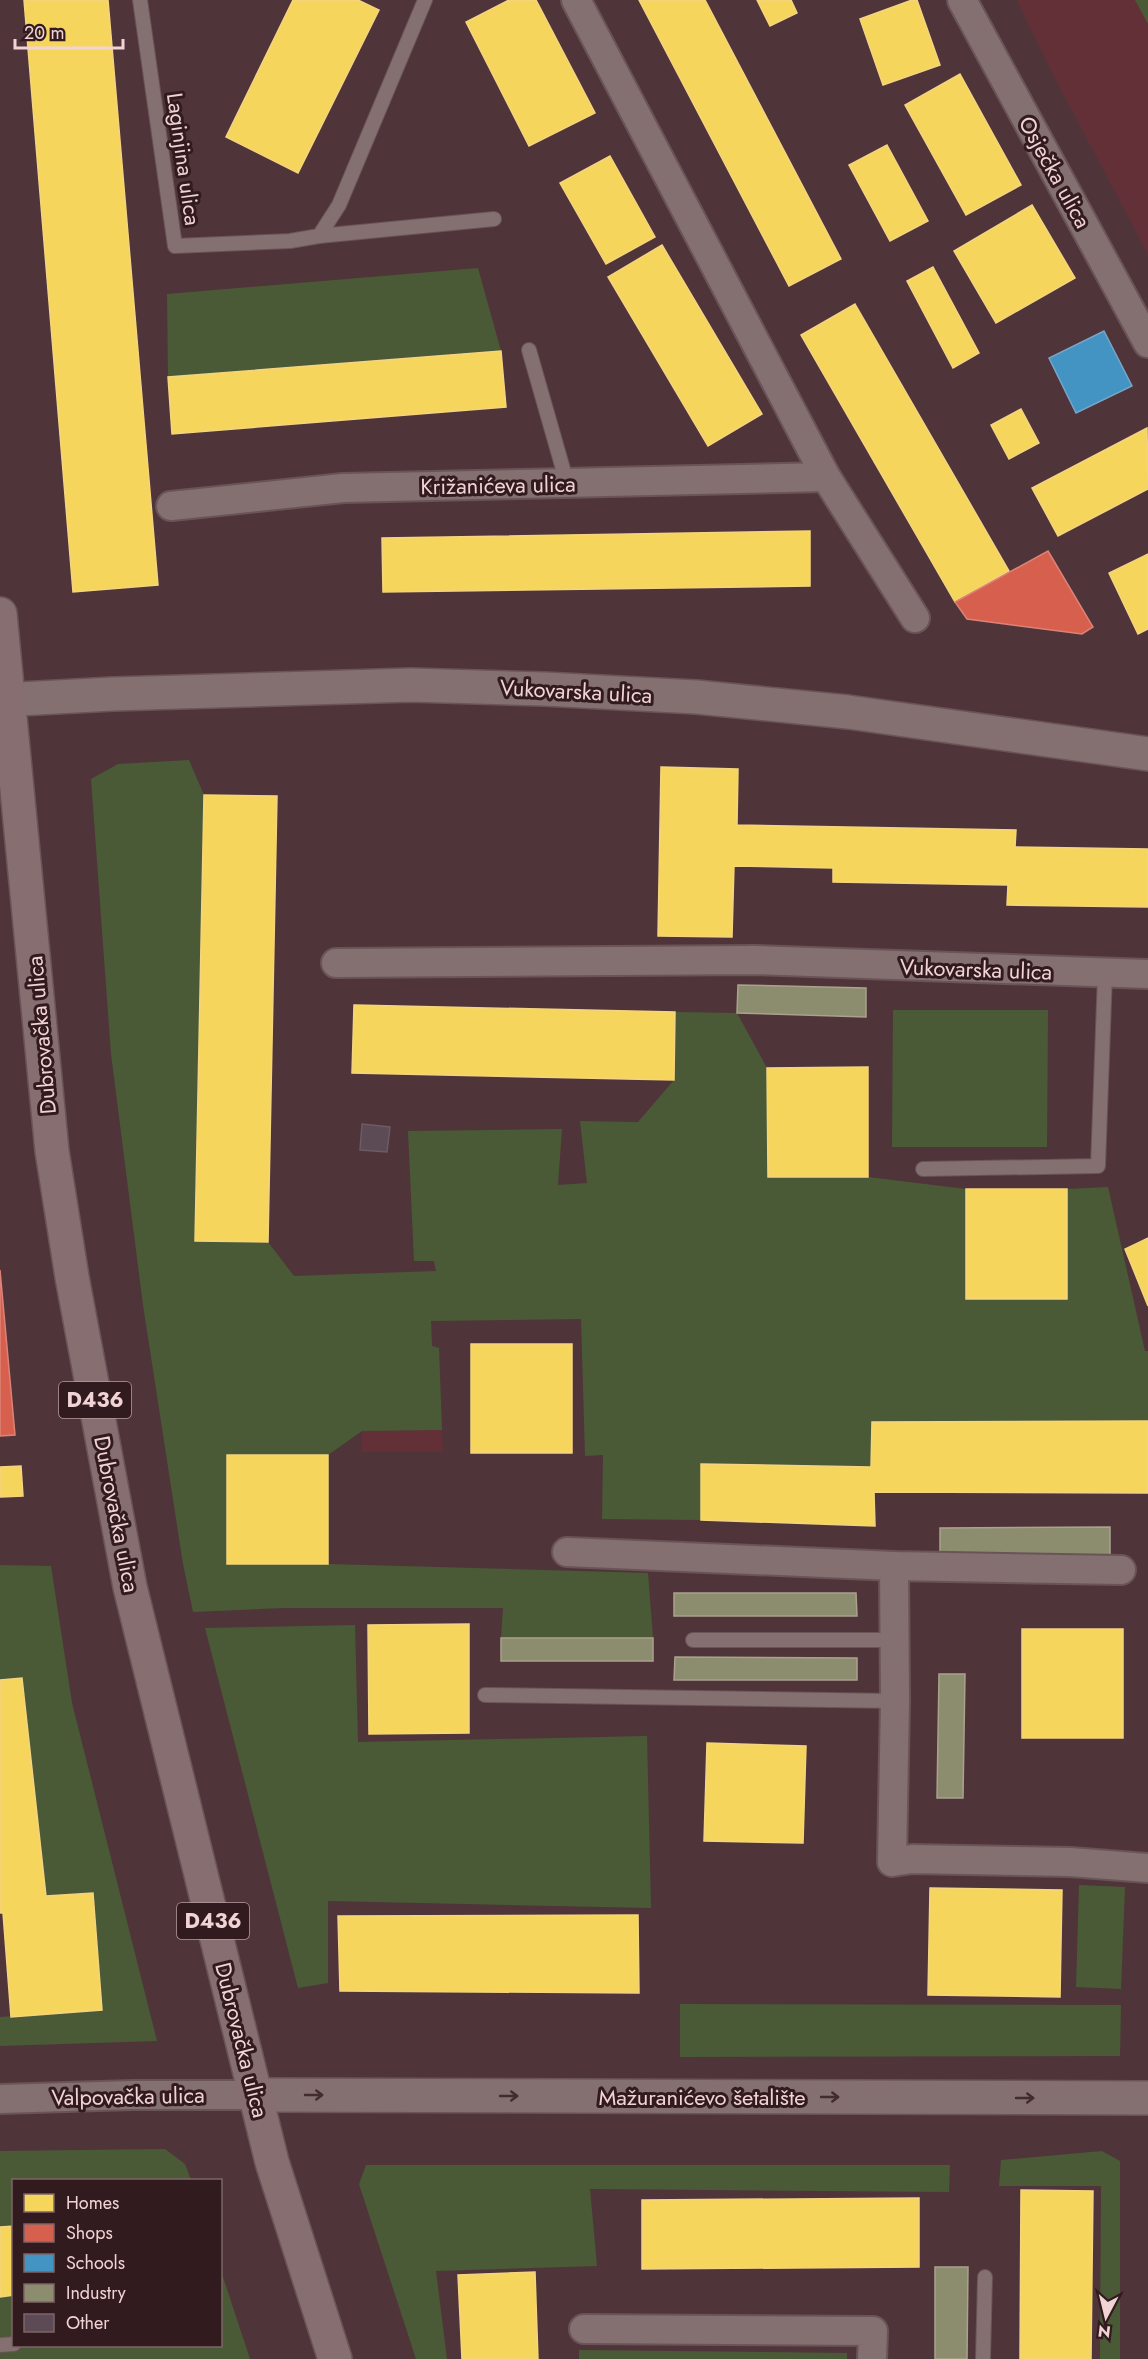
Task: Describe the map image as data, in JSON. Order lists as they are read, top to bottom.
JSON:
{
  "streets": {
    "main road": ["Dubrovačka ulica", "D436"],
    "street": [
      "Osječka ulica",
      "Križanićeva ulica",
      "Vukovarska ulica",
      "Valpovačka ulica",
      "Mažuranićevo šetalište"
    ],
    "lane": ["Laginjina ulica"]
  },
  "crossings": [
    ["Vukovarska ulica", "Dubrovačka ulica"],
    ["Dubrovačka ulica", "Valpovačka ulica"],
    ["Dubrovačka ulica", "Mažuranićevo šetalište"],
    ["Valpovačka ulica", "Mažuranićevo šetalište"]
  ],
  "legend": [
    "Homes",
    "Shops",
    "Schools",
    "Industry",
    "Other"
  ],
  "scale_bar": "20 m",
  "north": "bottom"
}
